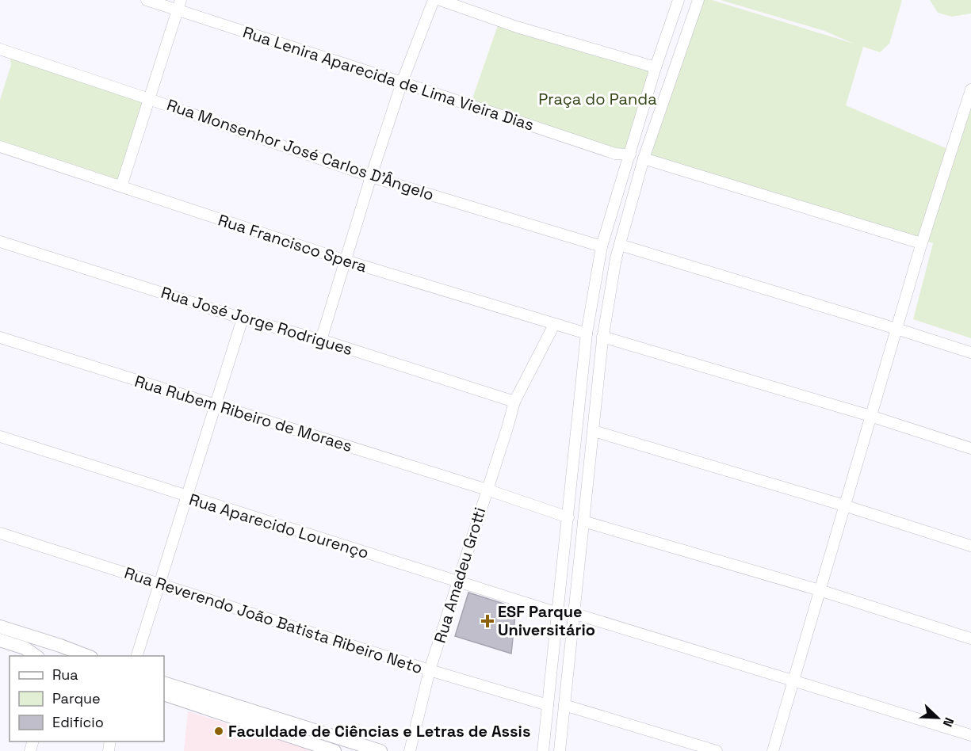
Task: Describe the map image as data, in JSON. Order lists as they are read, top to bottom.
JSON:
{
  "streets": {
    "street": [
      "Rua Lenira Aparecida de Lima Vieira Dias",
      "Rua Monsenhor José Carlos D'Ângelo",
      "Rua Francisco Spera",
      "Rua José Jorge Rodrigues",
      "Rua Rubem Ribeiro de Moraes",
      "Rua Aparecido Lourenço",
      "Rua Amadeu Grotti",
      "Rua Reverendo João Batista Ribeiro Neto"
    ]
  },
  "crossings": [
    ["Rua Francisco Spera", "Rua Amadeu Grotti"],
    ["Rua José Jorge Rodrigues", "Rua Amadeu Grotti"],
    ["Rua Rubem Ribeiro de Moraes", "Rua Amadeu Grotti"],
    ["Rua Aparecido Lourenço", "Rua Amadeu Grotti"],
    ["Rua Amadeu Grotti", "Rua Reverendo João Batista Ribeiro Neto"]
  ],
  "parks": ["Praça do Panda"],
  "places": {
    "health": ["ESF Parque Universitário"],
    "other": ["Faculdade de Ciências e Letras de Assis"]
  },
  "legend": ["Rua", "Parque", "Edifício"],
  "north": "bottom right"
}
